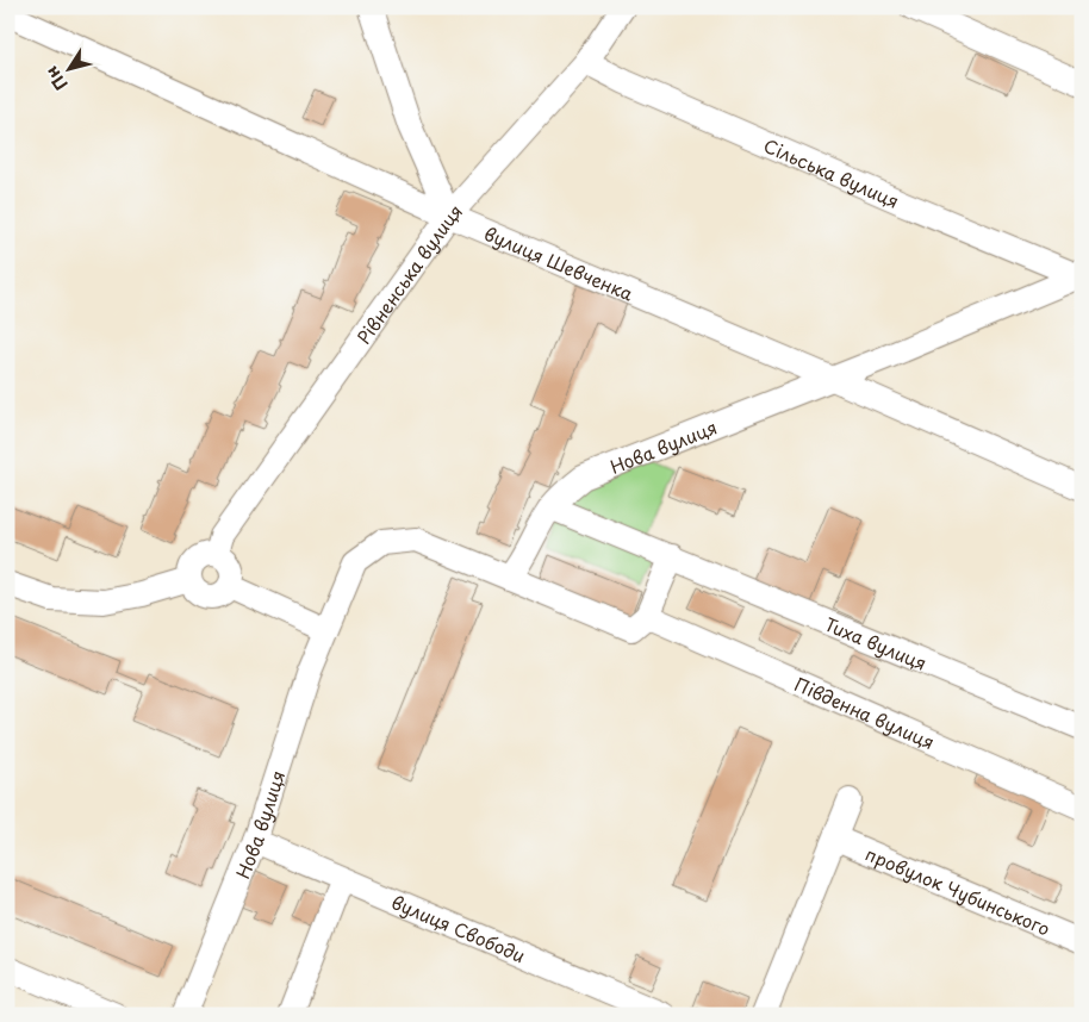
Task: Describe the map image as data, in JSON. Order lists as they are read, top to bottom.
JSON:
{
  "streets": {
    "street": [
      "Сільська вулиця",
      "вулиця Шевченка",
      "Рівненська вулиця",
      "Нова вулиця",
      "Тиха вулиця",
      "Південна вулиця",
      "провулок Чубинського",
      "вулиця Свободи"
    ]
  },
  "crossings": [
    ["Сільська вулиця", "Рівненська вулиця"],
    ["Сільська вулиця", "Нова вулиця"],
    ["вулиця Шевченка", "Рівненська вулиця"],
    ["вулиця Шевченка", "Нова вулиця"],
    ["Нова вулиця", "Тиха вулиця"],
    ["Нова вулиця", "вулиця Свободи"]
  ],
  "north": "bottom left"
}
